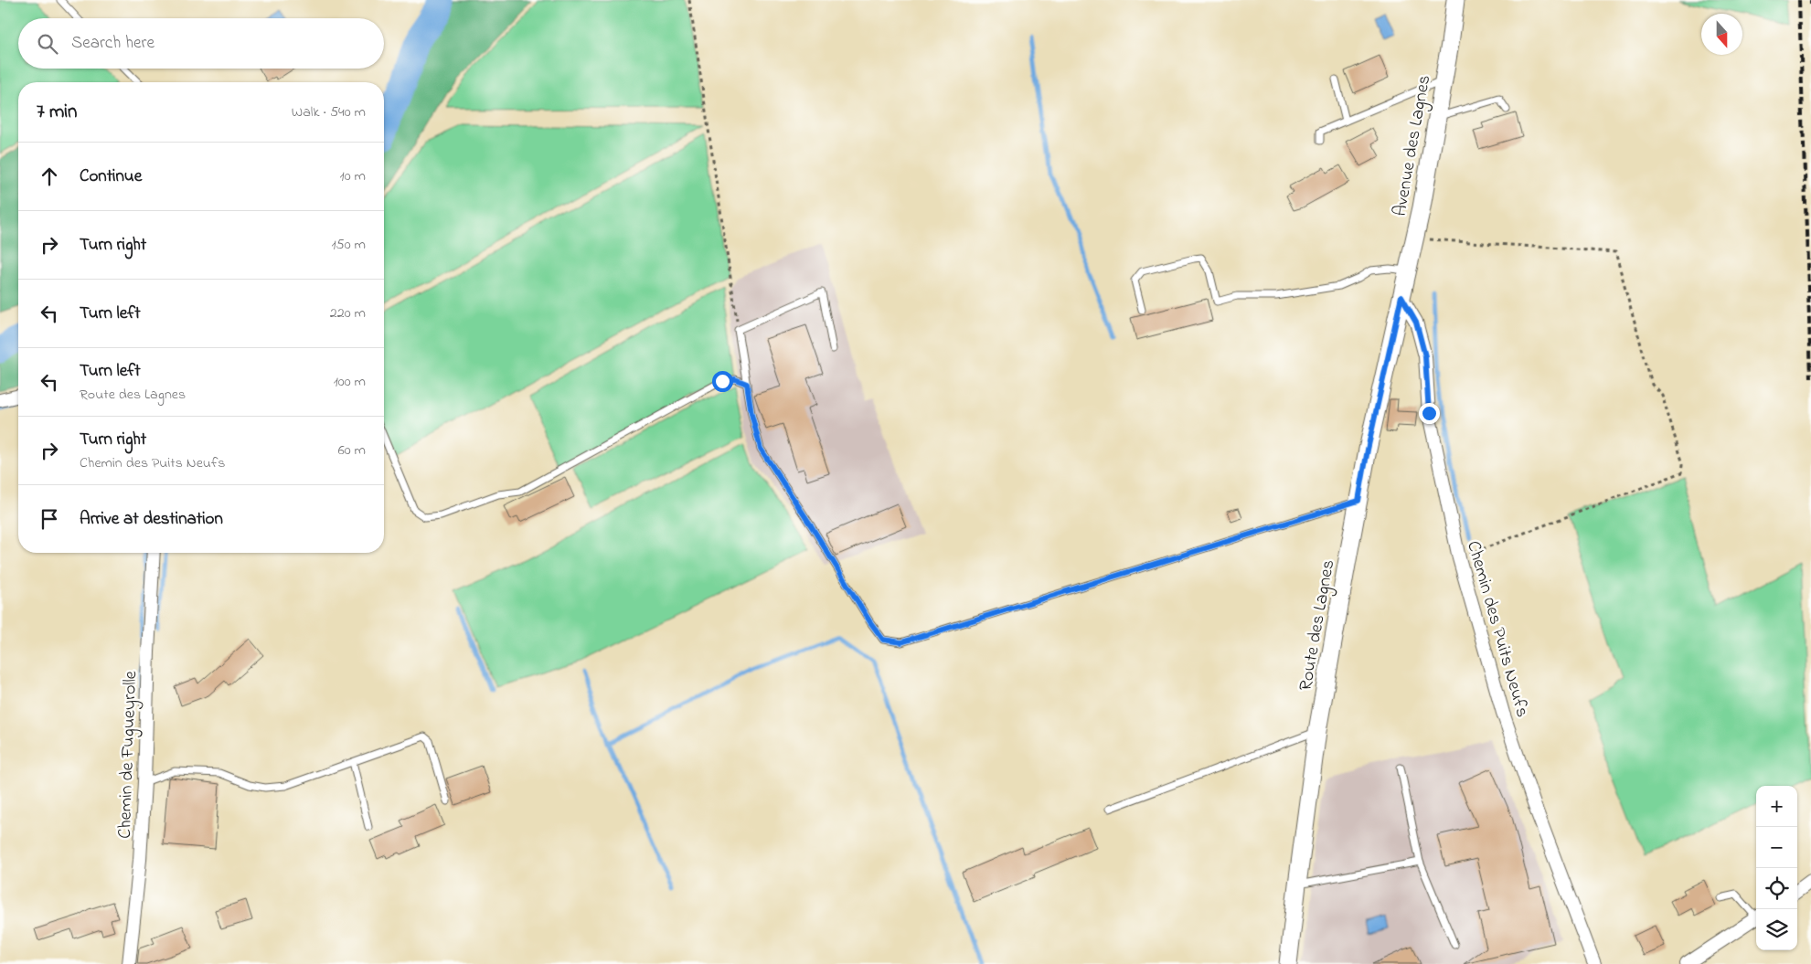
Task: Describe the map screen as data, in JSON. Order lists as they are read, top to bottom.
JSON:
{
  "streets": {
    "street": [
      "Avenue des Lagnes",
      "Route des Lagnes",
      "Chemin des Puits Neufs",
      "Chemin de Fugueyrolle"
    ]
  },
  "crossings": [
    ["Avenue des Lagnes", "Route des Lagnes"],
    ["Avenue des Lagnes", "Chemin des Puits Neufs"],
    ["Route des Lagnes", "Chemin des Puits Neufs"]
  ],
  "north": "bottom",
  "page": {
    "search": "Search here",
    "heading": ["7 min", "Walk · 540 m"],
    "list": [
      ["Continue", "10 m"],
      ["Turn right", "150 m"],
      ["Turn left", "220 m"],
      ["Turn left", "Route des Lagnes", "100 m"],
      ["Turn right", "Chemin des Puits Neufs", "60 m"],
      "Arrive at destination"
    ],
    "map_buttons": ["+", "−"]
  }
}
